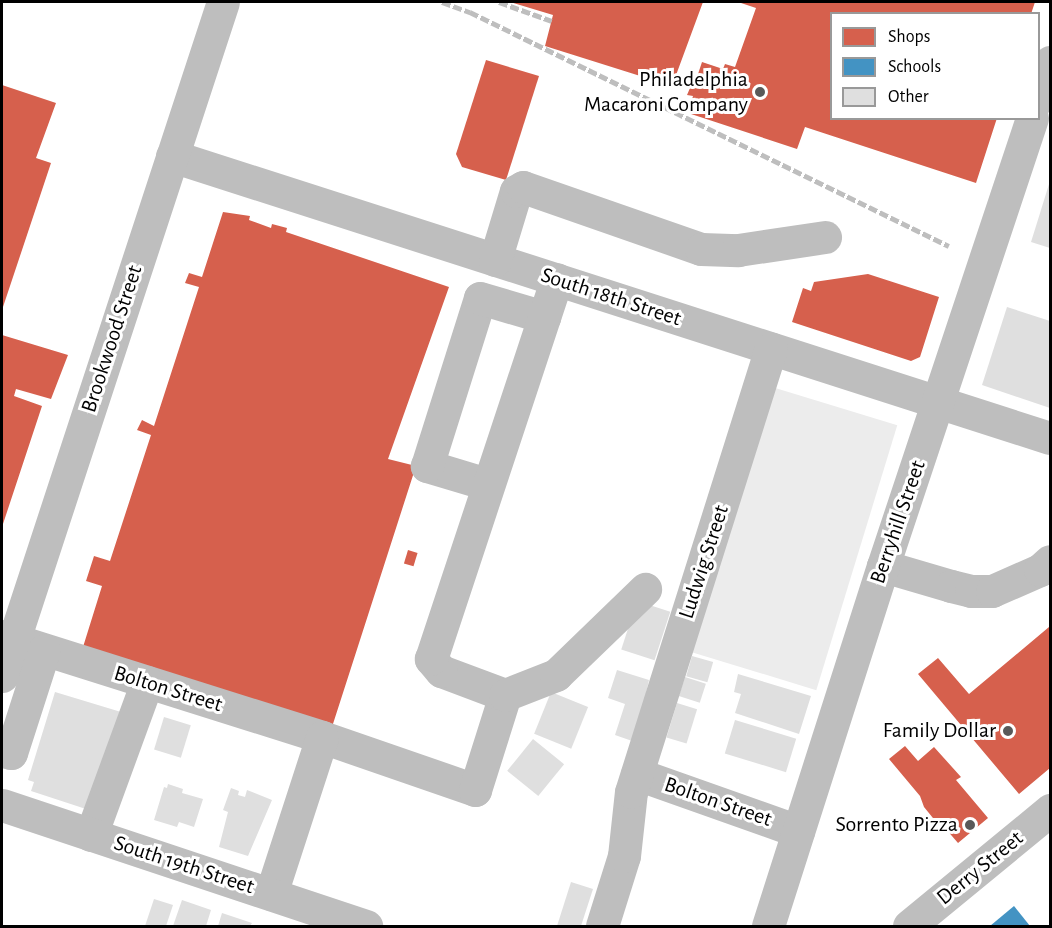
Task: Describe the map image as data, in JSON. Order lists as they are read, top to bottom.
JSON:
{
  "streets": {
    "street": [
      "South 18th Street",
      "Brookwood Street",
      "Berryhill Street",
      "Ludwig Street",
      "Bolton Street",
      "South 19th Street",
      "Derry Street"
    ]
  },
  "crossings": [
    ["South 18th Street", "Brookwood Street"],
    ["South 18th Street", "Berryhill Street"],
    ["South 18th Street", "Ludwig Street"],
    ["Brookwood Street", "Bolton Street"],
    ["Berryhill Street", "Bolton Street"],
    ["Ludwig Street", "Bolton Street"]
  ],
  "places": ["Philadelphia Macaroni Company", "Family Dollar", "Sorrento Pizza"],
  "legend": ["Shops", "Schools", "Other"]
}
